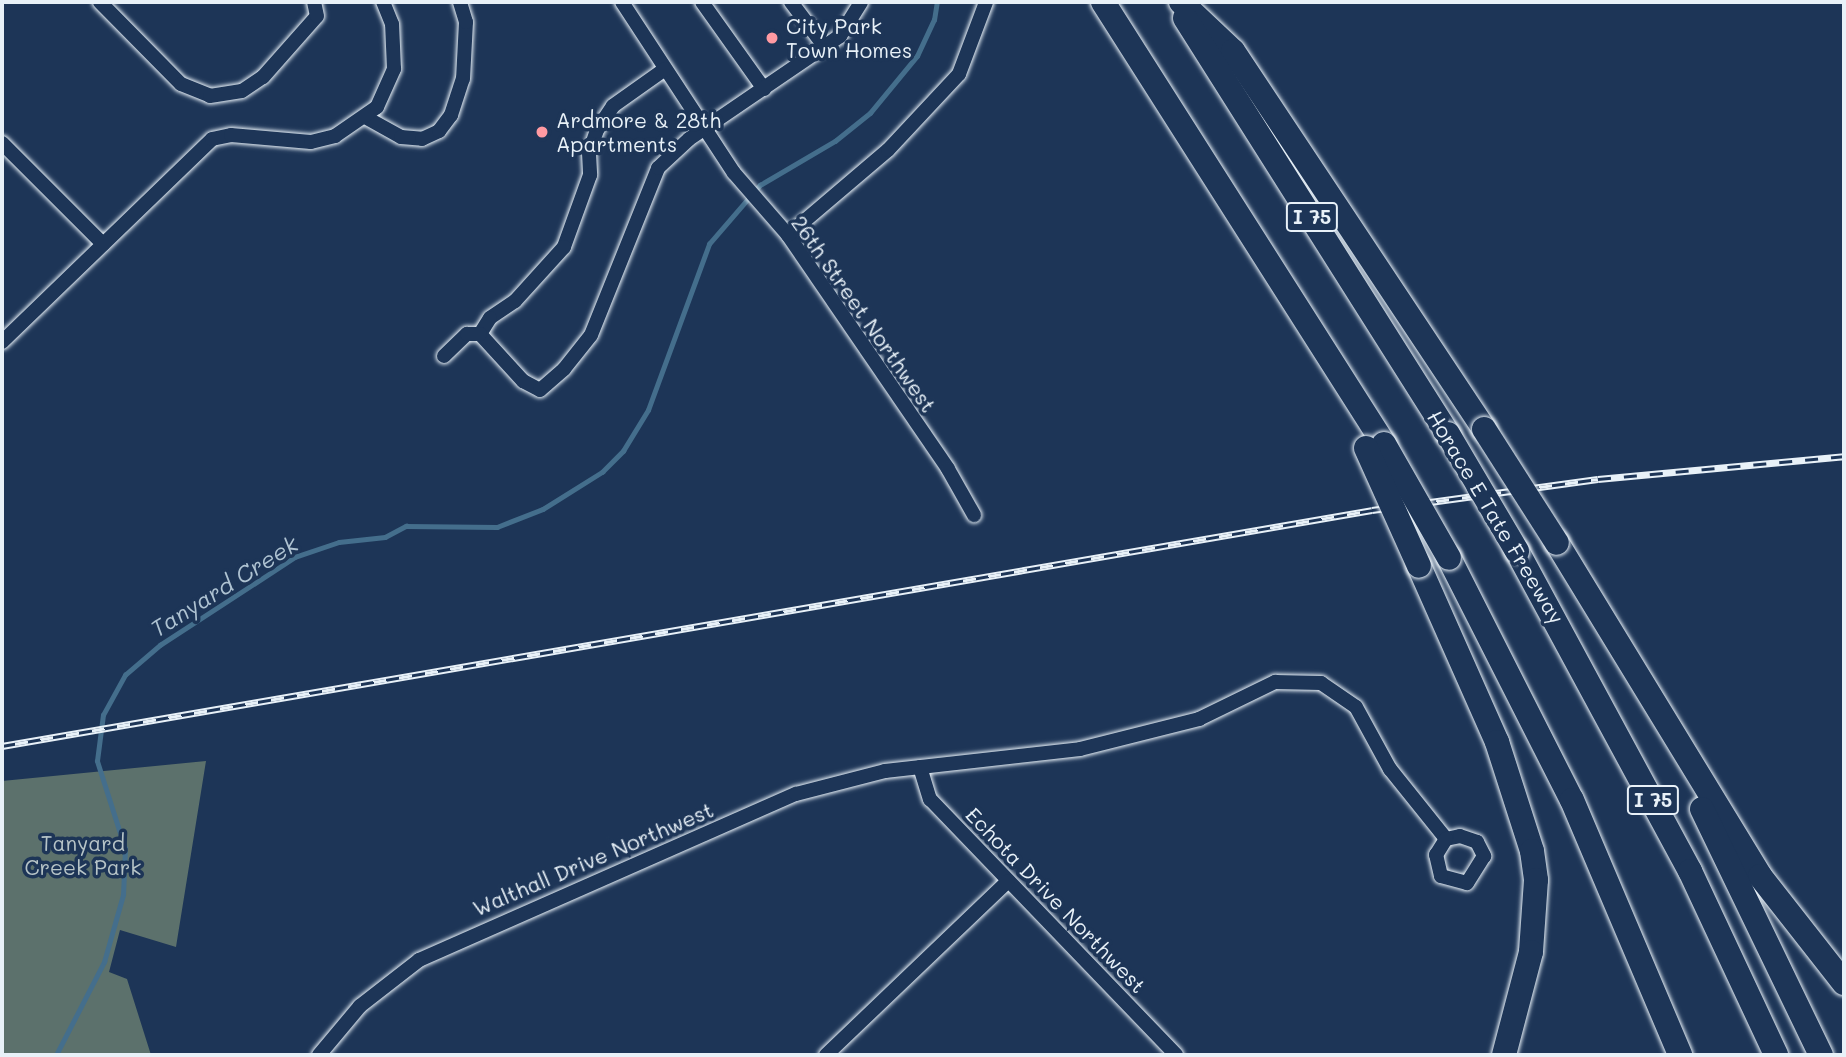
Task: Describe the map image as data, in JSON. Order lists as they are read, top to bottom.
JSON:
{
  "streets": {
    "highway": ["I 75", "Horace E Tate Freeway"],
    "street": ["26th Street Northwest", "Walthall Drive Northwest", "Echota Drive Northwest"]
  },
  "crossings": [
    ["Walthall Drive Northwest", "Echota Drive Northwest"]
  ],
  "water": ["Tanyard Creek"],
  "parks": ["Tanyard Creek Park"],
  "places": ["City Park Town Homes", "Ardmore & 28th Apartments"]
}
